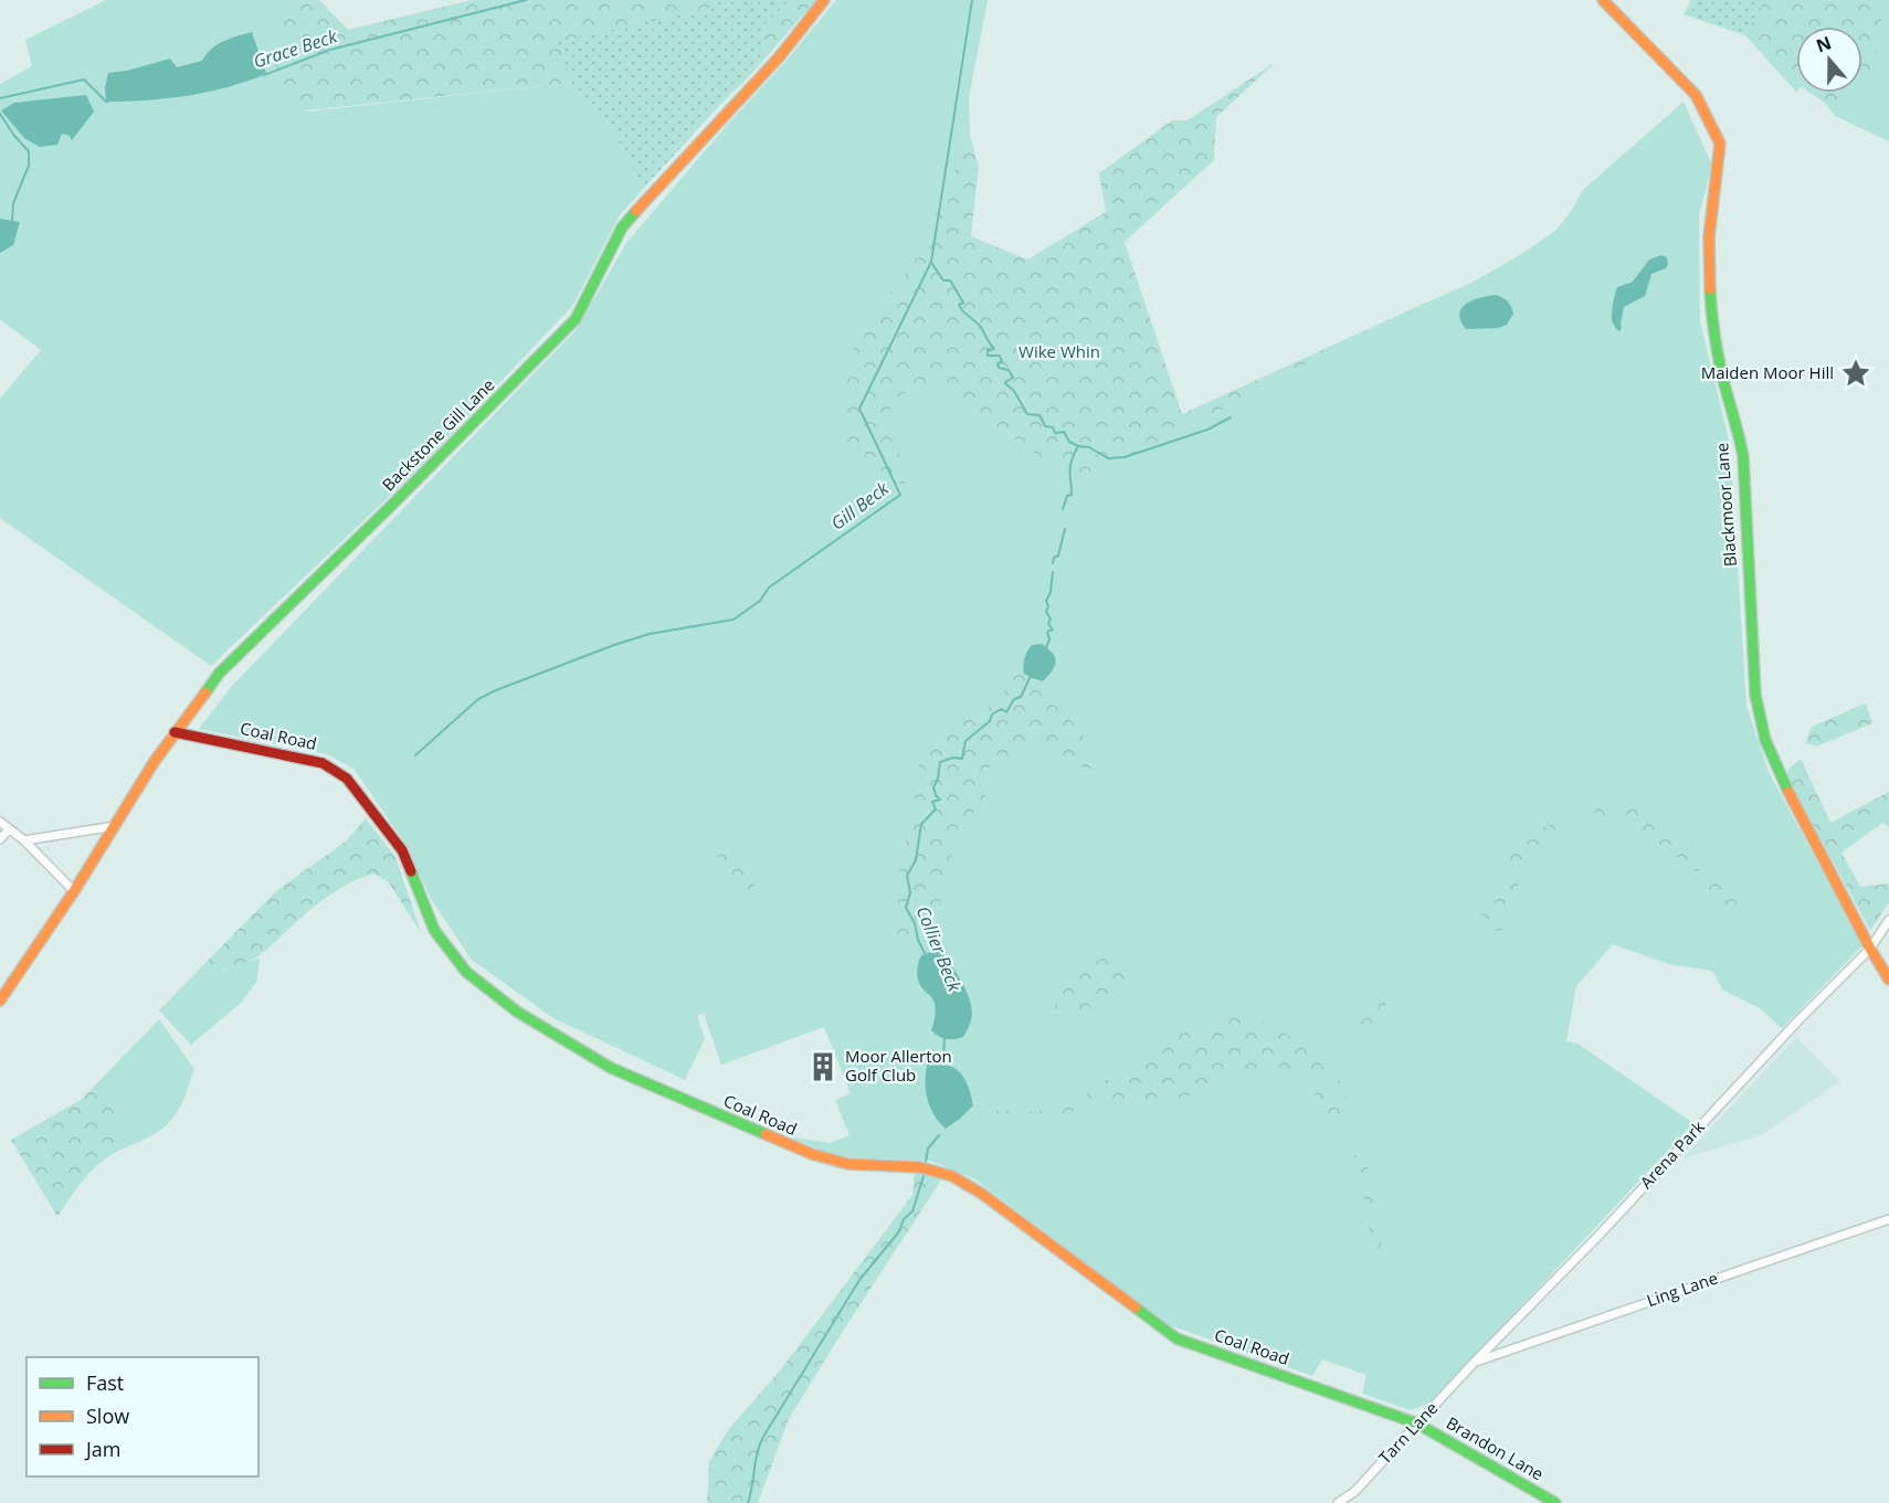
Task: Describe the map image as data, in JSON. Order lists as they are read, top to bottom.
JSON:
{
  "streets": {
    "street": [
      "Backstone Gill Lane",
      "Blackmoor Lane",
      "Coal Road",
      "Arena Park",
      "Ling Lane",
      "Tarn Lane",
      "Brandon Lane"
    ]
  },
  "crossings": [
    ["Backstone Gill Lane", "Coal Road"],
    ["Blackmoor Lane", "Arena Park"],
    ["Coal Road", "Tarn Lane"],
    ["Coal Road", "Brandon Lane"],
    ["Arena Park", "Ling Lane"],
    ["Arena Park", "Tarn Lane"],
    ["Ling Lane", "Tarn Lane"],
    ["Tarn Lane", "Brandon Lane"]
  ],
  "water": ["Grace Beck", "Gill Beck", "Collier Beck"],
  "parks": ["Wike Whin"],
  "places": {
    "place": ["Maiden Moor Hill"],
    "building": ["Moor Allerton Golf Club"]
  },
  "legend": ["Fast", "Slow", "Jam"],
  "north": "top"
}
